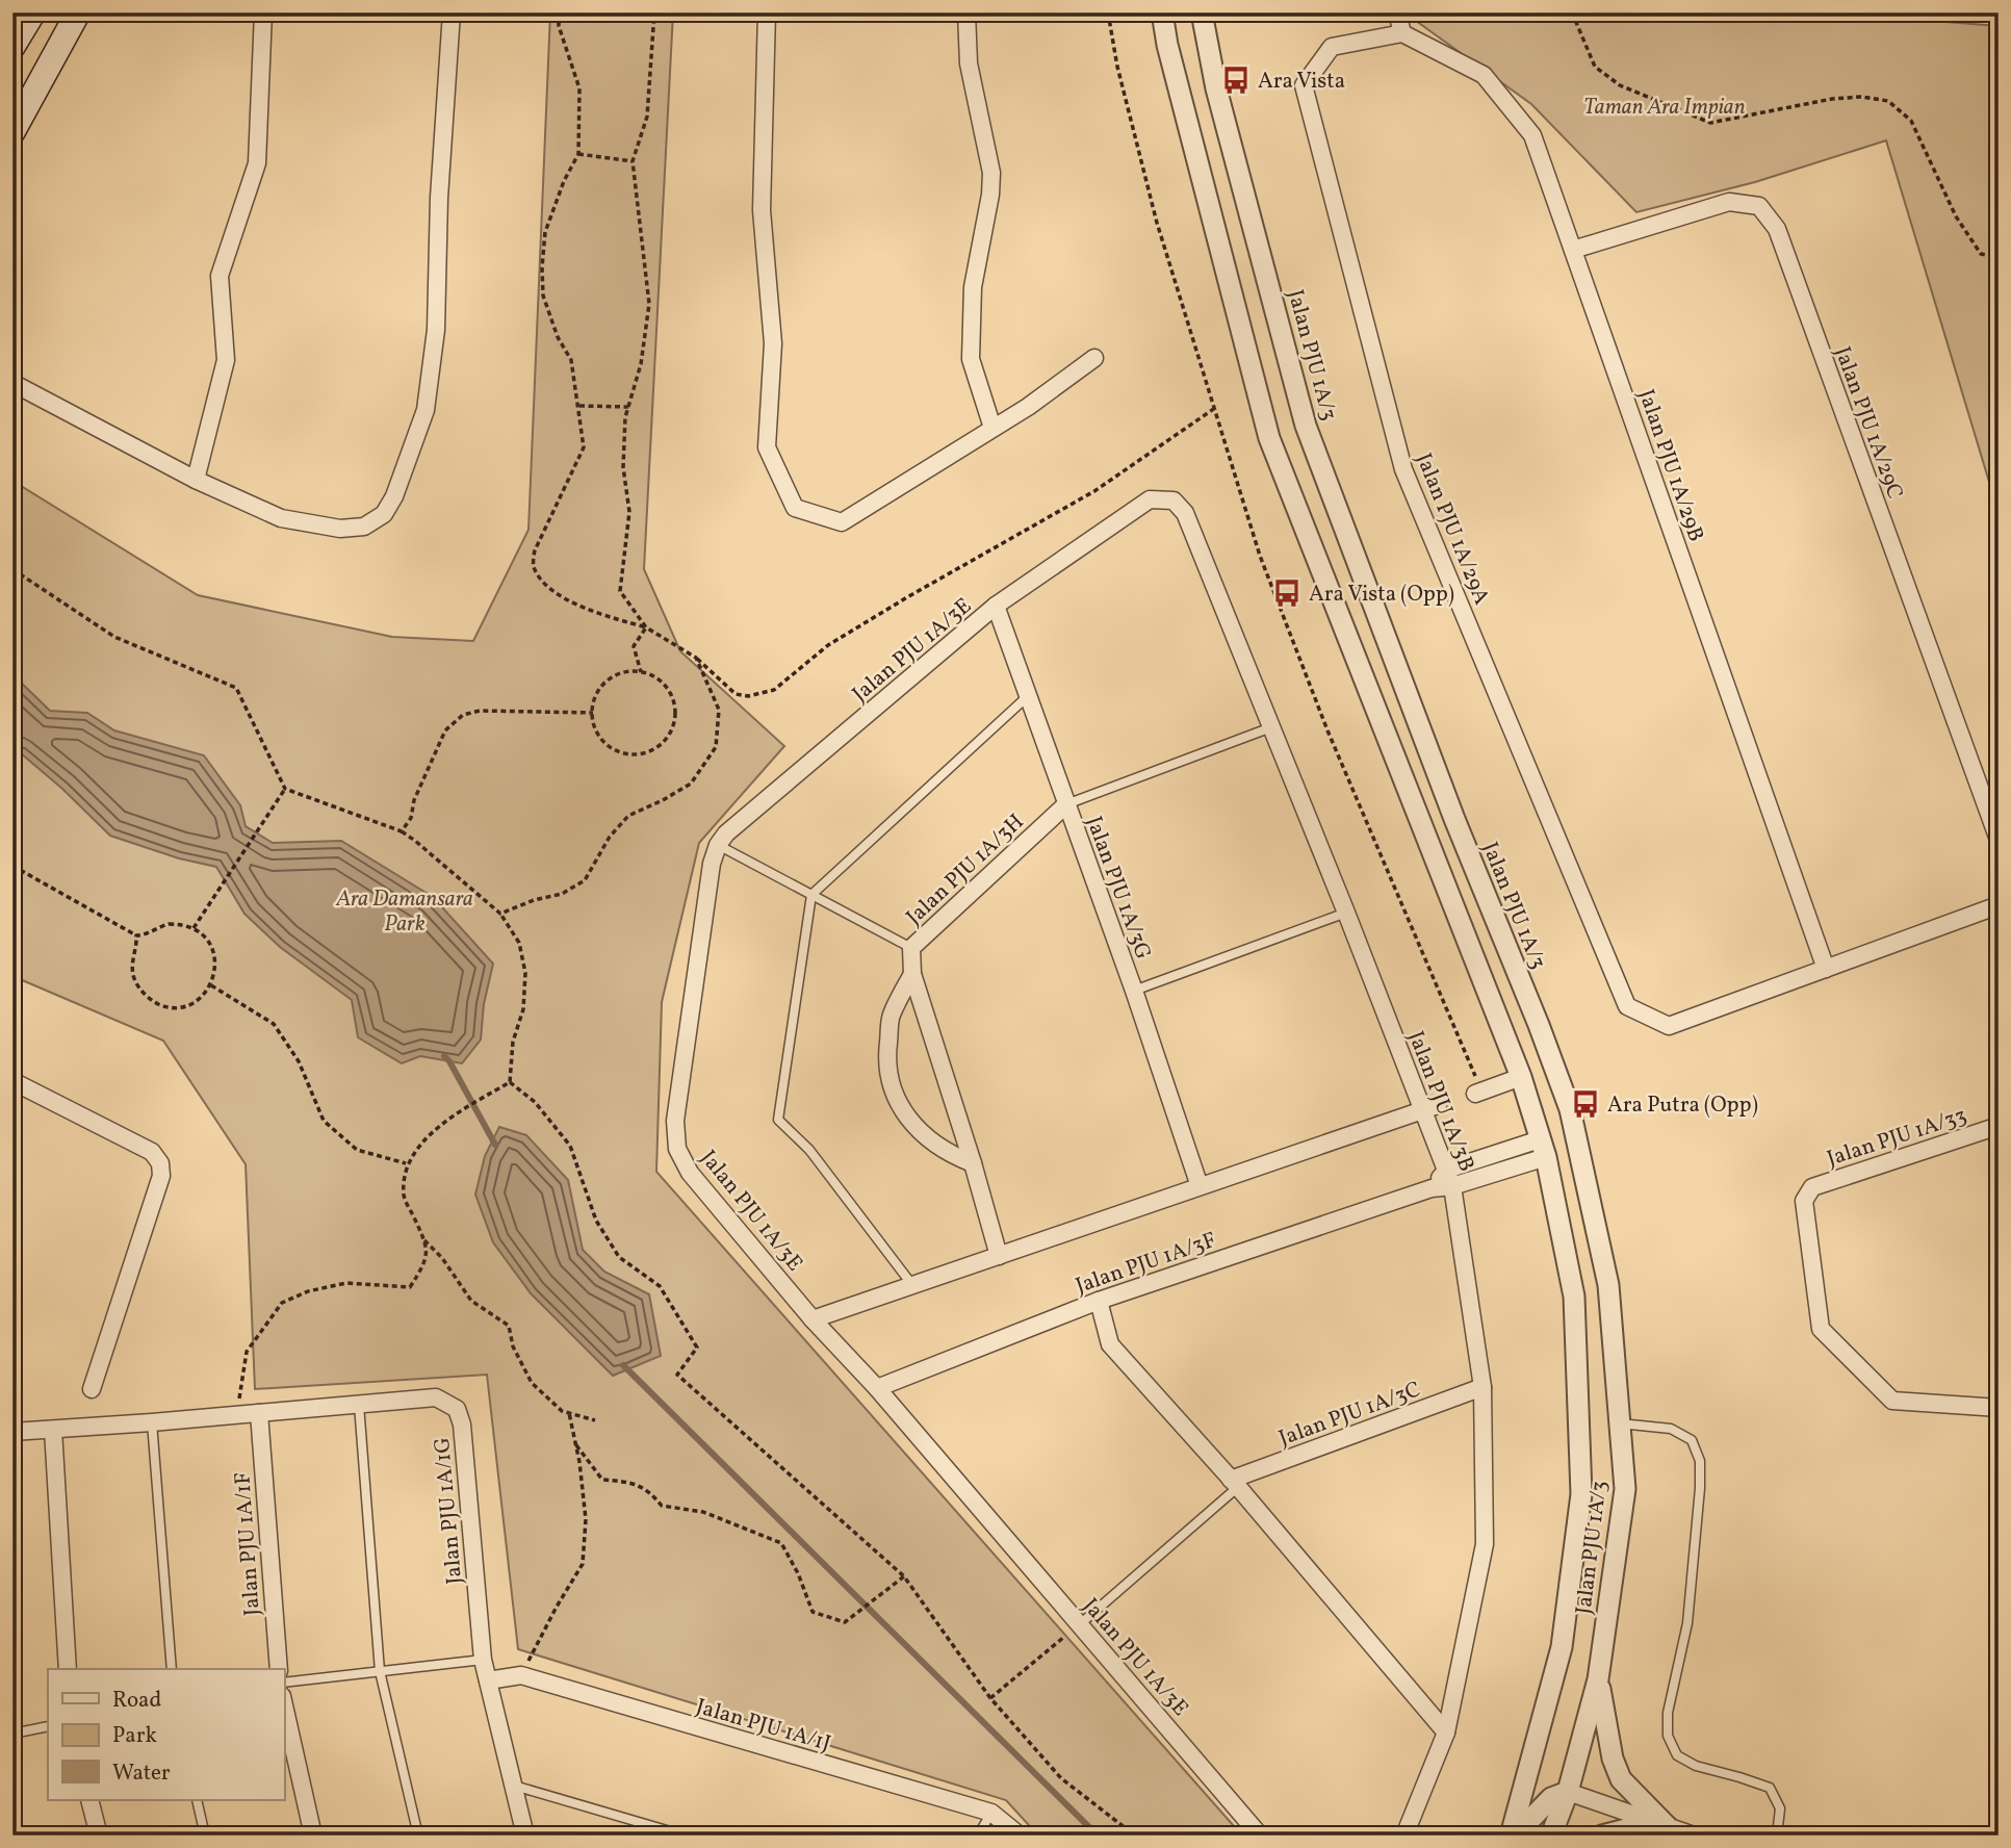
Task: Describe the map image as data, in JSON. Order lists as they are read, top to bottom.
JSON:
{
  "streets": {
    "street": [
      "Jalan PJU 1A/3",
      "Jalan PJU 1A/29C",
      "Jalan PJU 1A/29B",
      "Jalan PJU 1A/29A",
      "Jalan PJU 1A/3E",
      "Jalan PJU 1A/3H",
      "Jalan PJU 1A/3G",
      "Jalan PJU 1A/3B",
      "Jalan PJU 1A/33",
      "Jalan PJU 1A/3F",
      "Jalan PJU 1A/3C",
      "Jalan PJU 1A/1G",
      "Jalan PJU 1A/1F",
      "Jalan PJU 1A/1J"
    ]
  },
  "crossings": [
    ["Jalan PJU 1A/3", "Jalan PJU 1A/3F"],
    ["Jalan PJU 1A/29C", "Jalan PJU 1A/29B"],
    ["Jalan PJU 1A/29B", "Jalan PJU 1A/29A"],
    ["Jalan PJU 1A/3E", "Jalan PJU 1A/3G"],
    ["Jalan PJU 1A/3E", "Jalan PJU 1A/3B"],
    ["Jalan PJU 1A/3E", "Jalan PJU 1A/3F"],
    ["Jalan PJU 1A/3H", "Jalan PJU 1A/3G"],
    ["Jalan PJU 1A/3B", "Jalan PJU 1A/3F"],
    ["Jalan PJU 1A/3B", "Jalan PJU 1A/3C"],
    ["Jalan PJU 1A/1G", "Jalan PJU 1A/1F"],
    ["Jalan PJU 1A/1G", "Jalan PJU 1A/1J"]
  ],
  "parks": ["Taman Ara Impian", "Ara Damansara Park"],
  "places": {
    "bus stop": ["Ara Vista", "Ara Vista (Opp)", "Ara Putra (Opp)"]
  },
  "legend": ["Road", "Park", "Water"]
}
